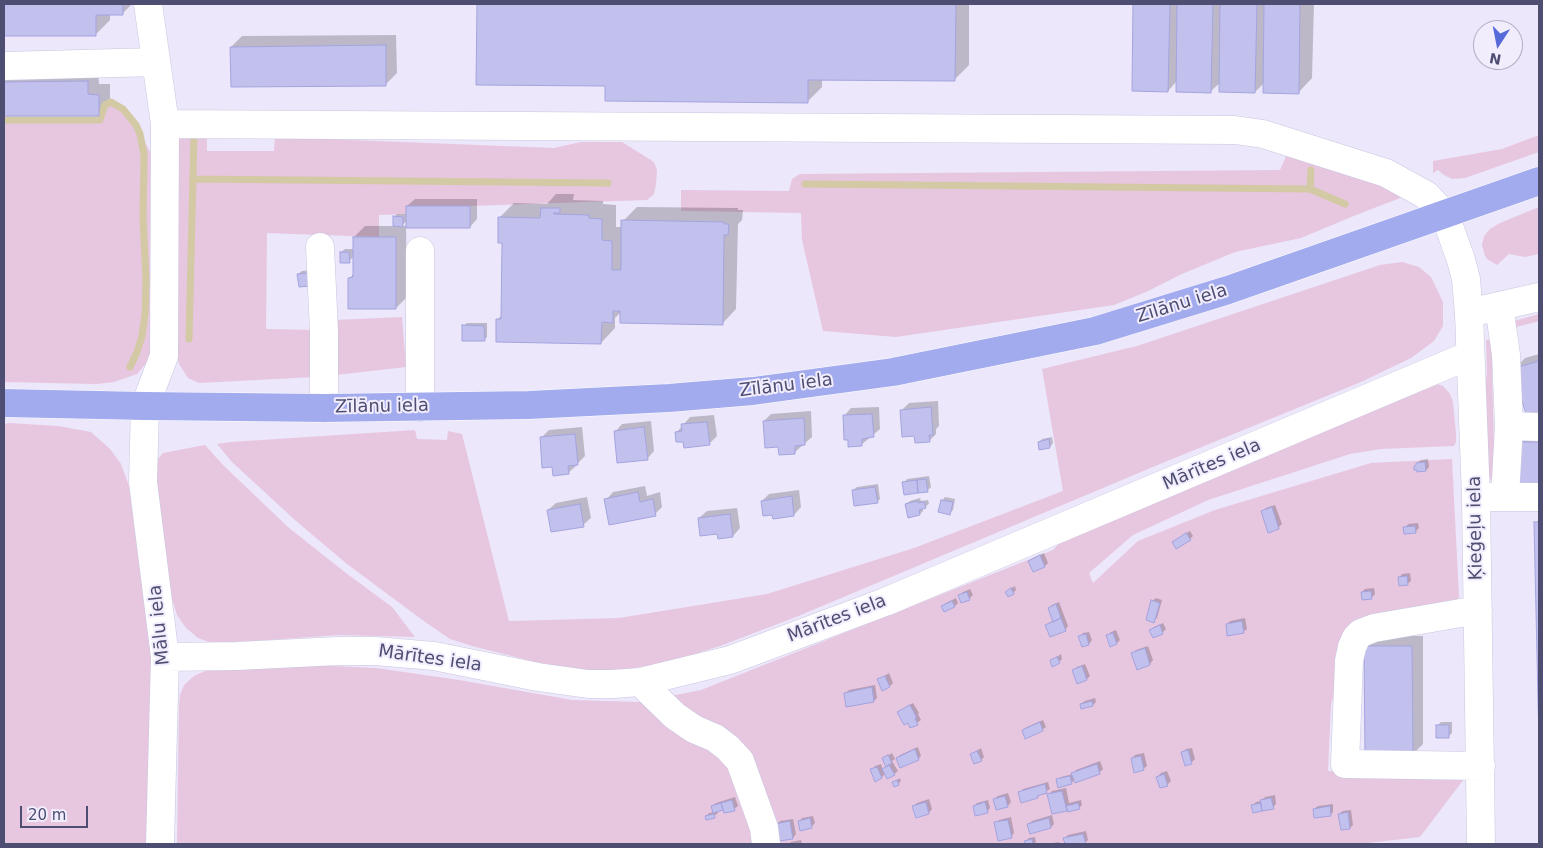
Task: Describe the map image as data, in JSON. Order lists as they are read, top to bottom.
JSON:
{
  "streets": {
    "highway": ["Zīlānu iela"],
    "street": ["Mārītes iela", "Ķieģeļu iela", "Mālu iela"]
  },
  "crossings": [
    ["Zīlānu iela", "Ķieģeļu iela"],
    ["Zīlānu iela", "Mālu iela"],
    ["Mārītes iela", "Ķieģeļu iela"],
    ["Mārītes iela", "Mālu iela"]
  ],
  "scale_bar": "20 m",
  "north": "bottom"
}
